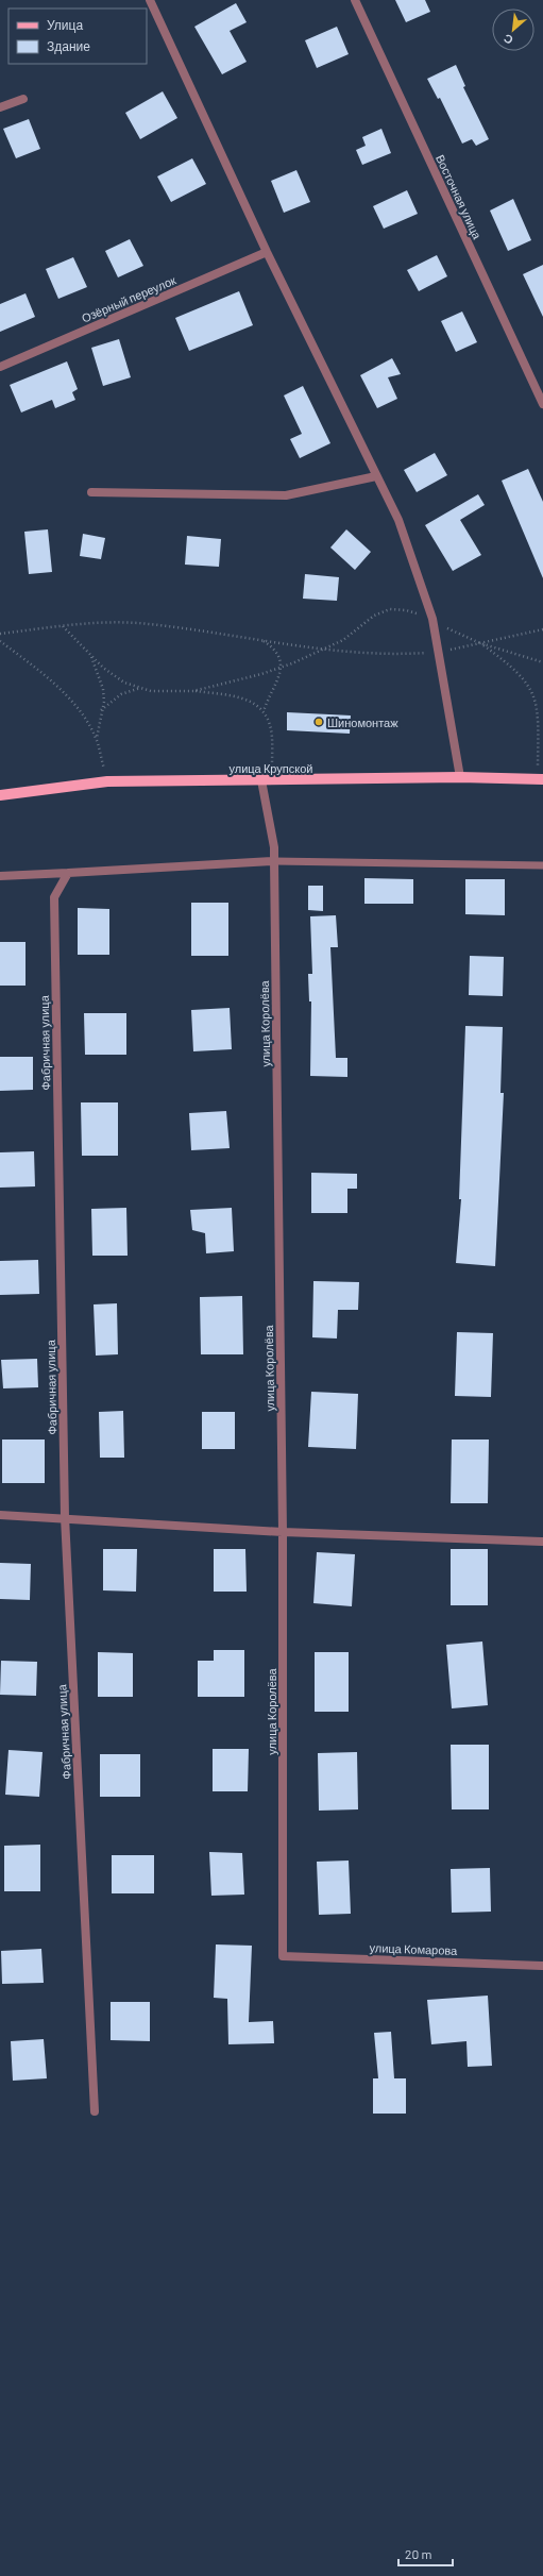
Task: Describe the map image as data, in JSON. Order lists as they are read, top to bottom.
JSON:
{
  "streets": {
    "main road": ["улица Крупской"],
    "street": [
      "Восточная улица",
      "Озёрный переулок",
      "улица Королёва",
      "Фабричная улица",
      "улица Комарова"
    ]
  },
  "crossings": [
    ["улица Крупской", "улица Королёва"],
    ["улица Королёва", "улица Комарова"]
  ],
  "places": ["Шиномонтаж"],
  "legend": ["Улица", "Здание"],
  "scale_bar": "20 m",
  "north": "bottom left"
}
